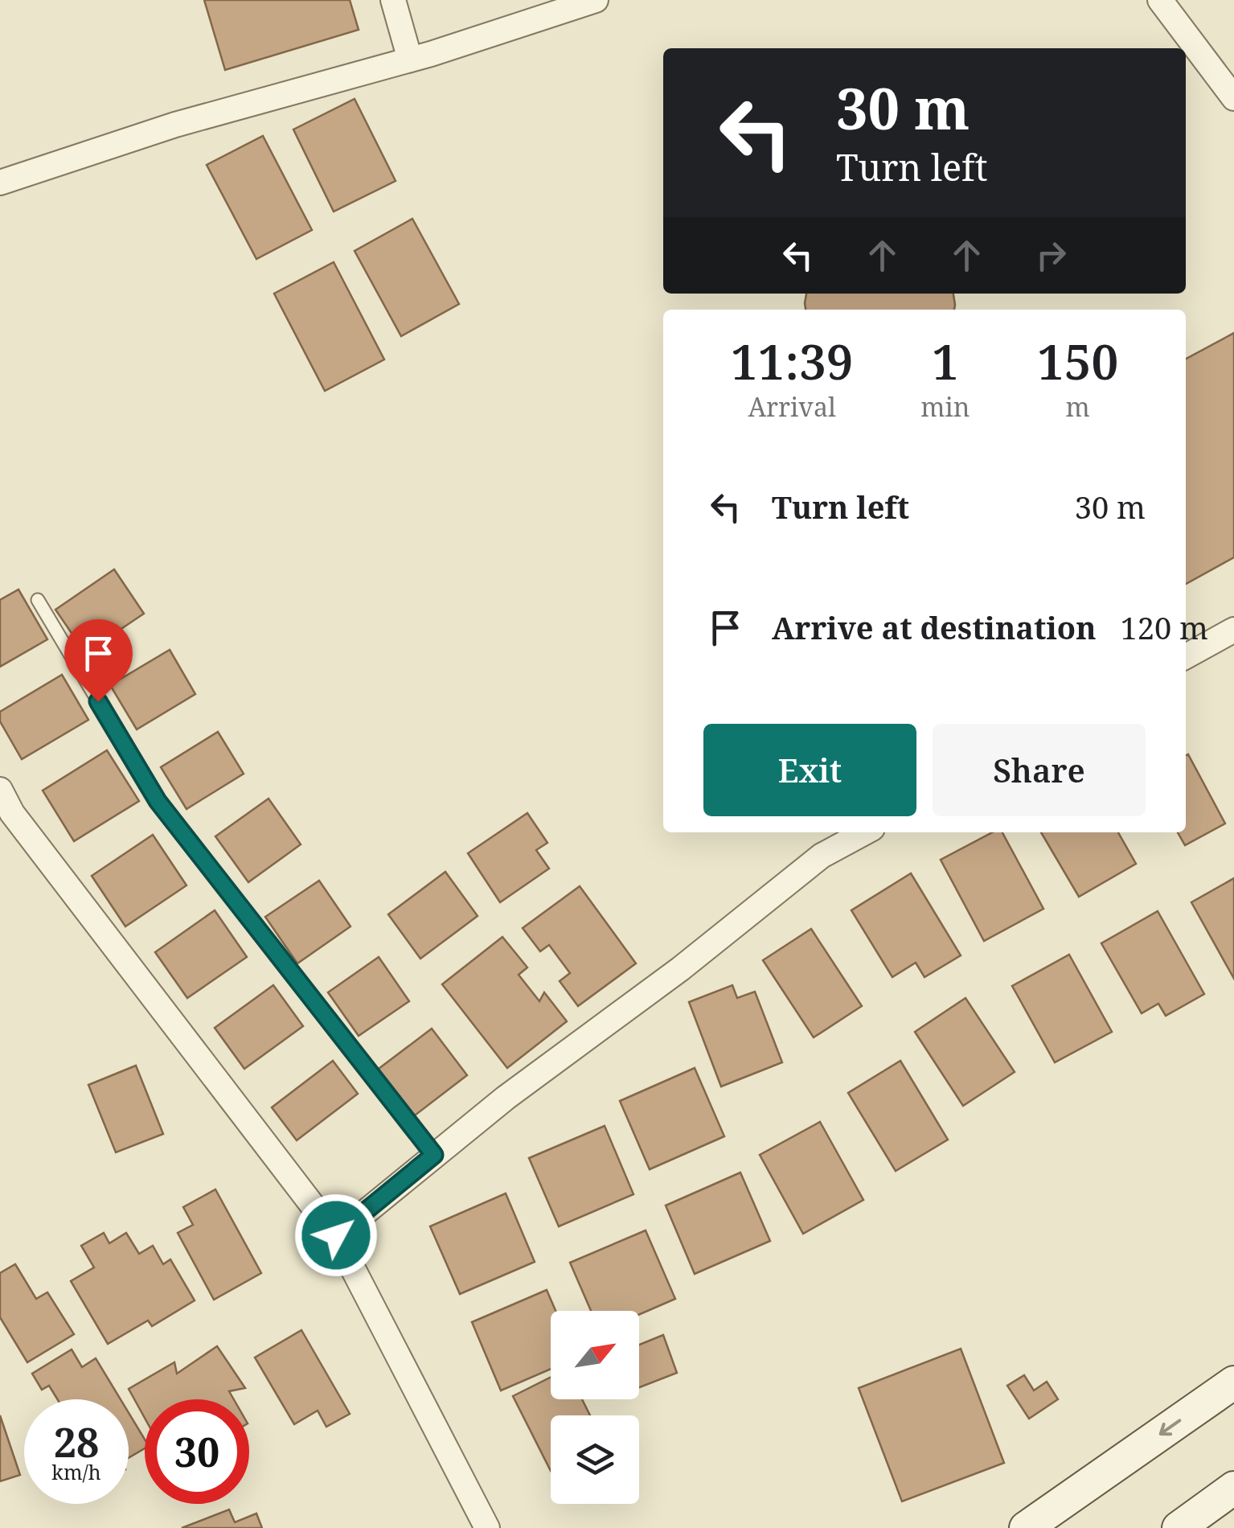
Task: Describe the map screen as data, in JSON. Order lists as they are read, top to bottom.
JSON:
{
  "north": "top right",
  "page": {
    "turn": ["30 m", "Turn left"],
    "eta": [
      "11:39",
      "Arrival",
      "1",
      "min",
      "150",
      "m"
    ],
    "list": [
      {
        "name": "Turn left",
        "value": "30 m"
      },
      {
        "name": "Arrive at destination",
        "value": "120 m"
      }
    ],
    "buttons": ["Exit", "Share"],
    "speed": "28 km/h",
    "limit": "30"
  }
}
